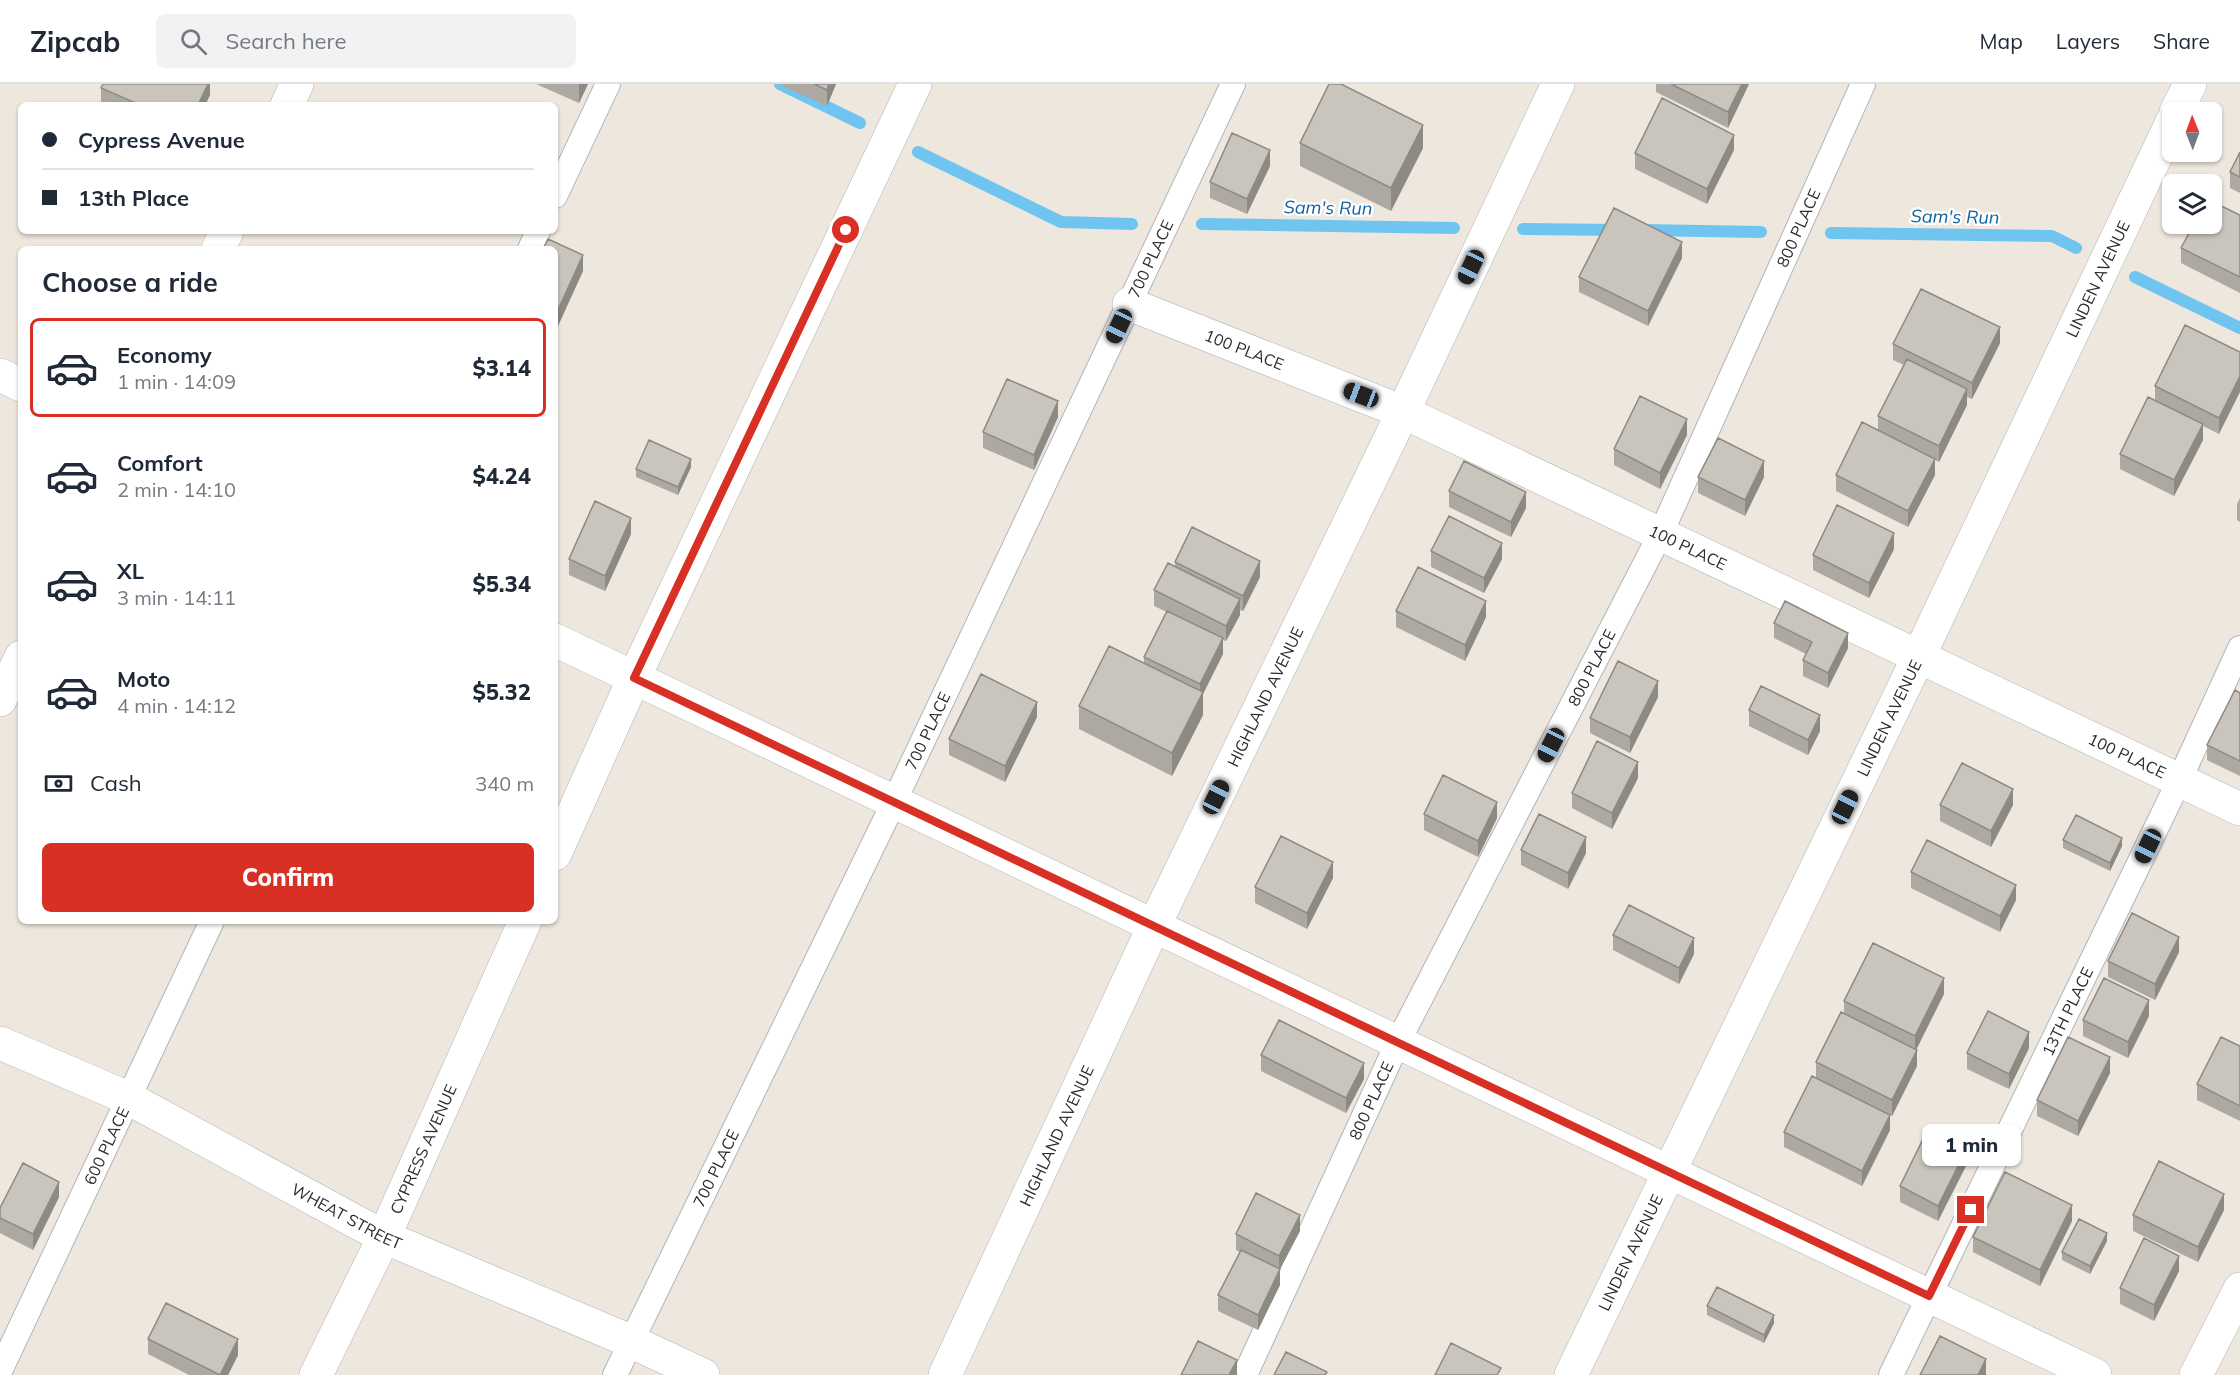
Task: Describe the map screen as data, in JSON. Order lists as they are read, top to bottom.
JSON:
{
  "streets": {
    "street": [
      "LINDEN AVENUE",
      "100 PLACE",
      "HIGHLAND AVENUE",
      "CYPRESS AVENUE",
      "WHEAT STREET"
    ],
    "lane": [
      "800 PLACE",
      "700 PLACE",
      "13TH PLACE",
      "600 PLACE"
    ]
  },
  "crossings": [
    ["800 PLACE", "100 PLACE"],
    ["700 PLACE", "100 PLACE"],
    ["700 PLACE", "WHEAT STREET"],
    ["LINDEN AVENUE", "100 PLACE"],
    ["100 PLACE", "HIGHLAND AVENUE"],
    ["100 PLACE", "13TH PLACE"],
    ["600 PLACE", "WHEAT STREET"],
    ["CYPRESS AVENUE", "WHEAT STREET"]
  ],
  "water": ["Sam's Run"],
  "north": "top",
  "page": {
    "header": "Zipcab",
    "search": "Search here",
    "nav": ["Map", "Layers", "Share"],
    "banner": ["Cypress Avenue", "13th Place"],
    "heading": "Choose a ride",
    "list": [
      {
        "name": "Economy",
        "note": "1 min · 14:09",
        "value": "$3.14"
      },
      {
        "name": "Comfort",
        "note": "2 min · 14:10",
        "value": "$4.24"
      },
      {
        "name": "XL",
        "note": "3 min · 14:11",
        "value": "$5.34"
      },
      {
        "name": "Moto",
        "note": "4 min · 14:12",
        "value": "$5.32"
      }
    ],
    "pay": ["Cash", "340 m"],
    "buttons": "Confirm",
    "bubble": "1 min"
  }
}
